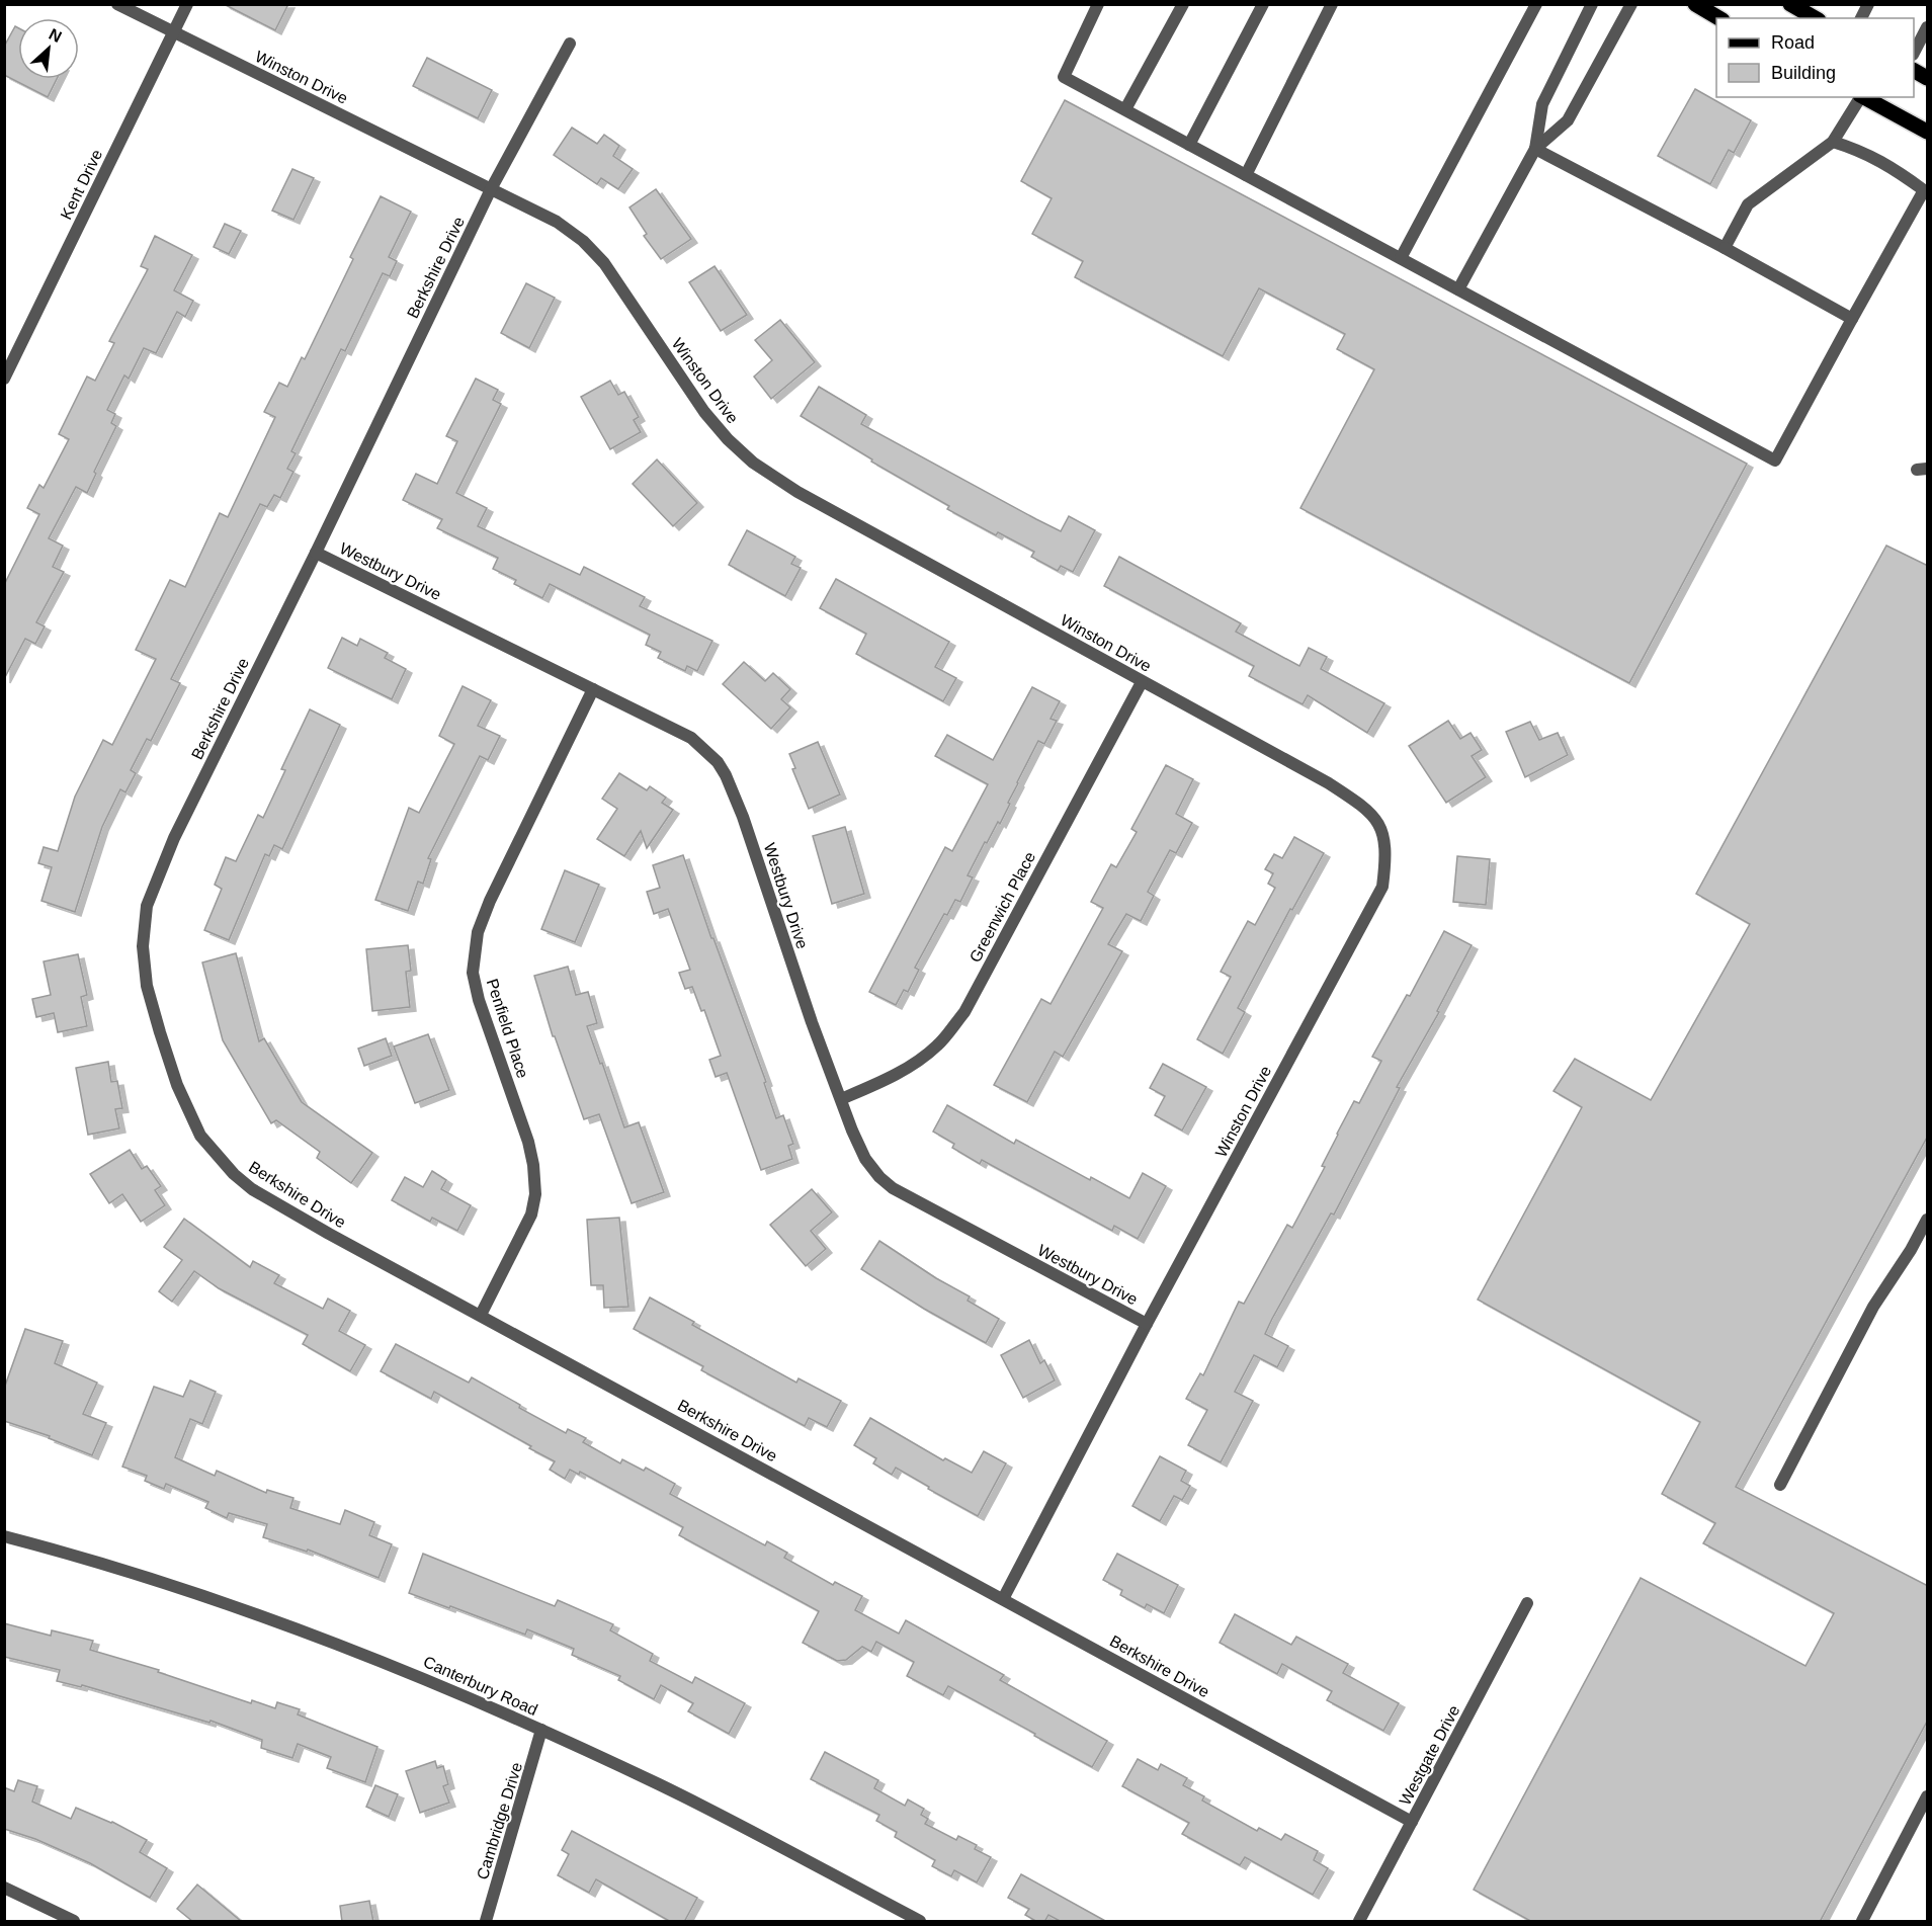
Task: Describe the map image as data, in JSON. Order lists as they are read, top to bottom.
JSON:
{
  "streets": {
    "street": [
      "Winston Drive",
      "Kent Drive",
      "Berkshire Drive",
      "Westbury Drive",
      "Greenwich Place",
      "Penfield Place",
      "Canterbury Road",
      "Westgate Drive",
      "Cambridge Drive"
    ]
  },
  "crossings": [
    ["Winston Drive", "Kent Drive"],
    ["Winston Drive", "Berkshire Drive"],
    ["Winston Drive", "Westbury Drive"],
    ["Winston Drive", "Greenwich Place"],
    ["Berkshire Drive", "Westbury Drive"],
    ["Berkshire Drive", "Penfield Place"],
    ["Berkshire Drive", "Westgate Drive"],
    ["Westbury Drive", "Greenwich Place"],
    ["Westbury Drive", "Penfield Place"],
    ["Canterbury Road", "Cambridge Drive"]
  ],
  "legend": ["Road", "Building"],
  "north": "top right"
}
